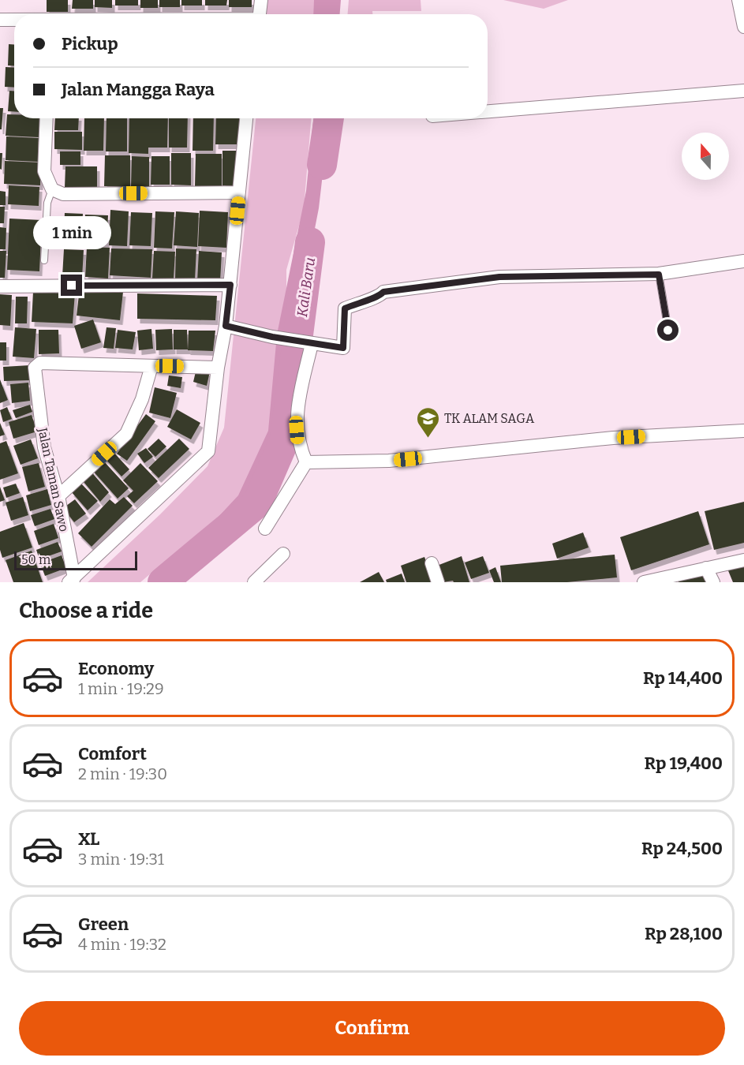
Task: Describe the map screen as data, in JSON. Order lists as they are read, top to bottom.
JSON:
{
  "streets": {
    "street": ["Jalan Taman Sawo"]
  },
  "water": ["Kali Baru"],
  "places": {
    "school or university": ["TK ALAM SAGA"]
  },
  "scale_bar": "50 m",
  "north": "top",
  "page": {
    "banner": ["Pickup", "Jalan Mangga Raya"],
    "bubble": "1 min",
    "scale": "50 m",
    "heading": "Choose a ride",
    "list": [
      {
        "name": "Economy",
        "note": "1 min · 19:29",
        "value": "Rp 14,400"
      },
      {
        "name": "Comfort",
        "note": "2 min · 19:30",
        "value": "Rp 19,400"
      },
      {
        "name": "XL",
        "note": "3 min · 19:31",
        "value": "Rp 24,500"
      },
      {
        "name": "Green",
        "note": "4 min · 19:32",
        "value": "Rp 28,100"
      }
    ],
    "buttons": "Confirm"
  }
}
